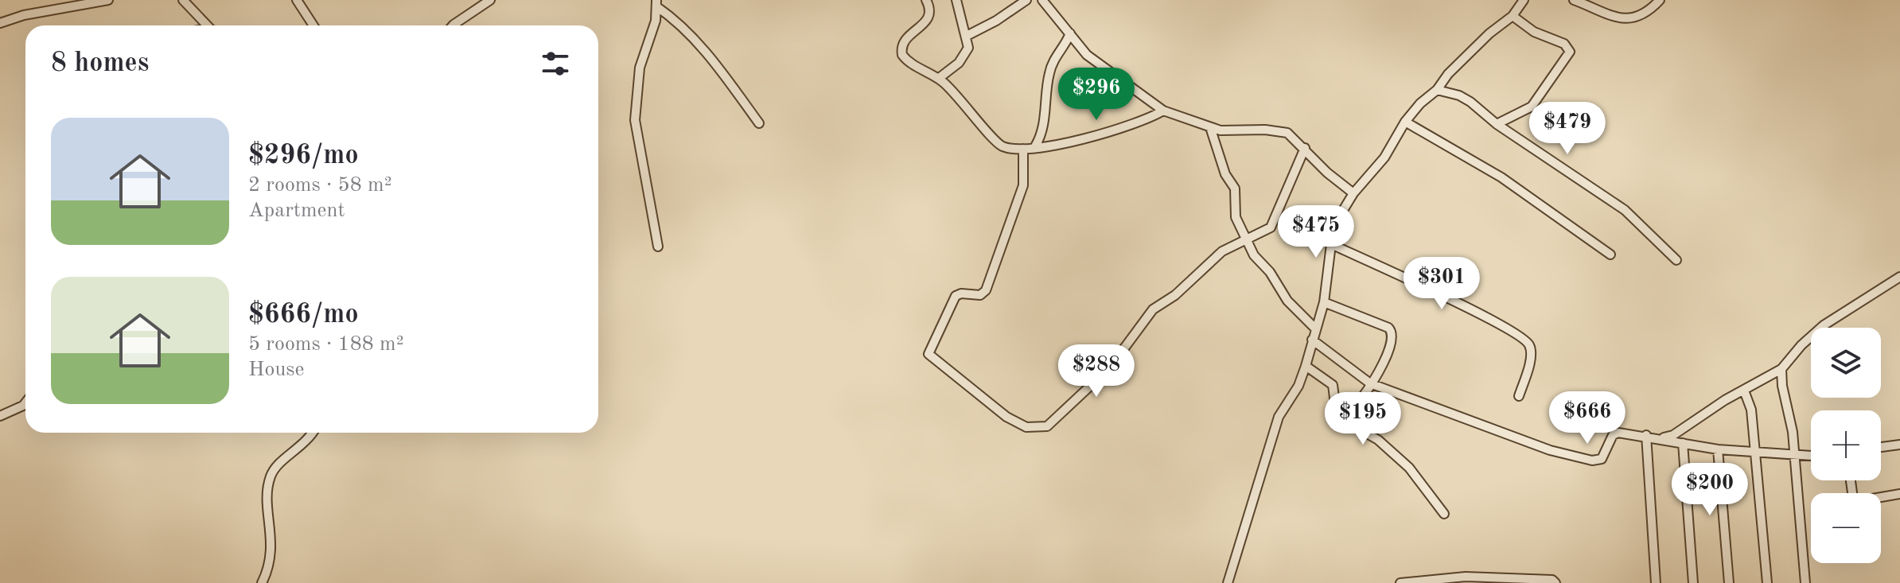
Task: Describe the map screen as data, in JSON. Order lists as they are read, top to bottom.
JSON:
{
  "page": {
    "heading": "8 homes",
    "price": [
      "$296",
      "$479",
      "$475",
      "$301",
      "$288",
      "$666",
      "$195",
      "$200"
    ],
    "list": [
      {
        "name": "$296/mo",
        "note": "2 rooms · 58 m² · Apartment"
      },
      {
        "name": "$666/mo",
        "note": "5 rooms · 188 m² · House"
      }
    ],
    "map_buttons": ["+", "−"]
  }
}
